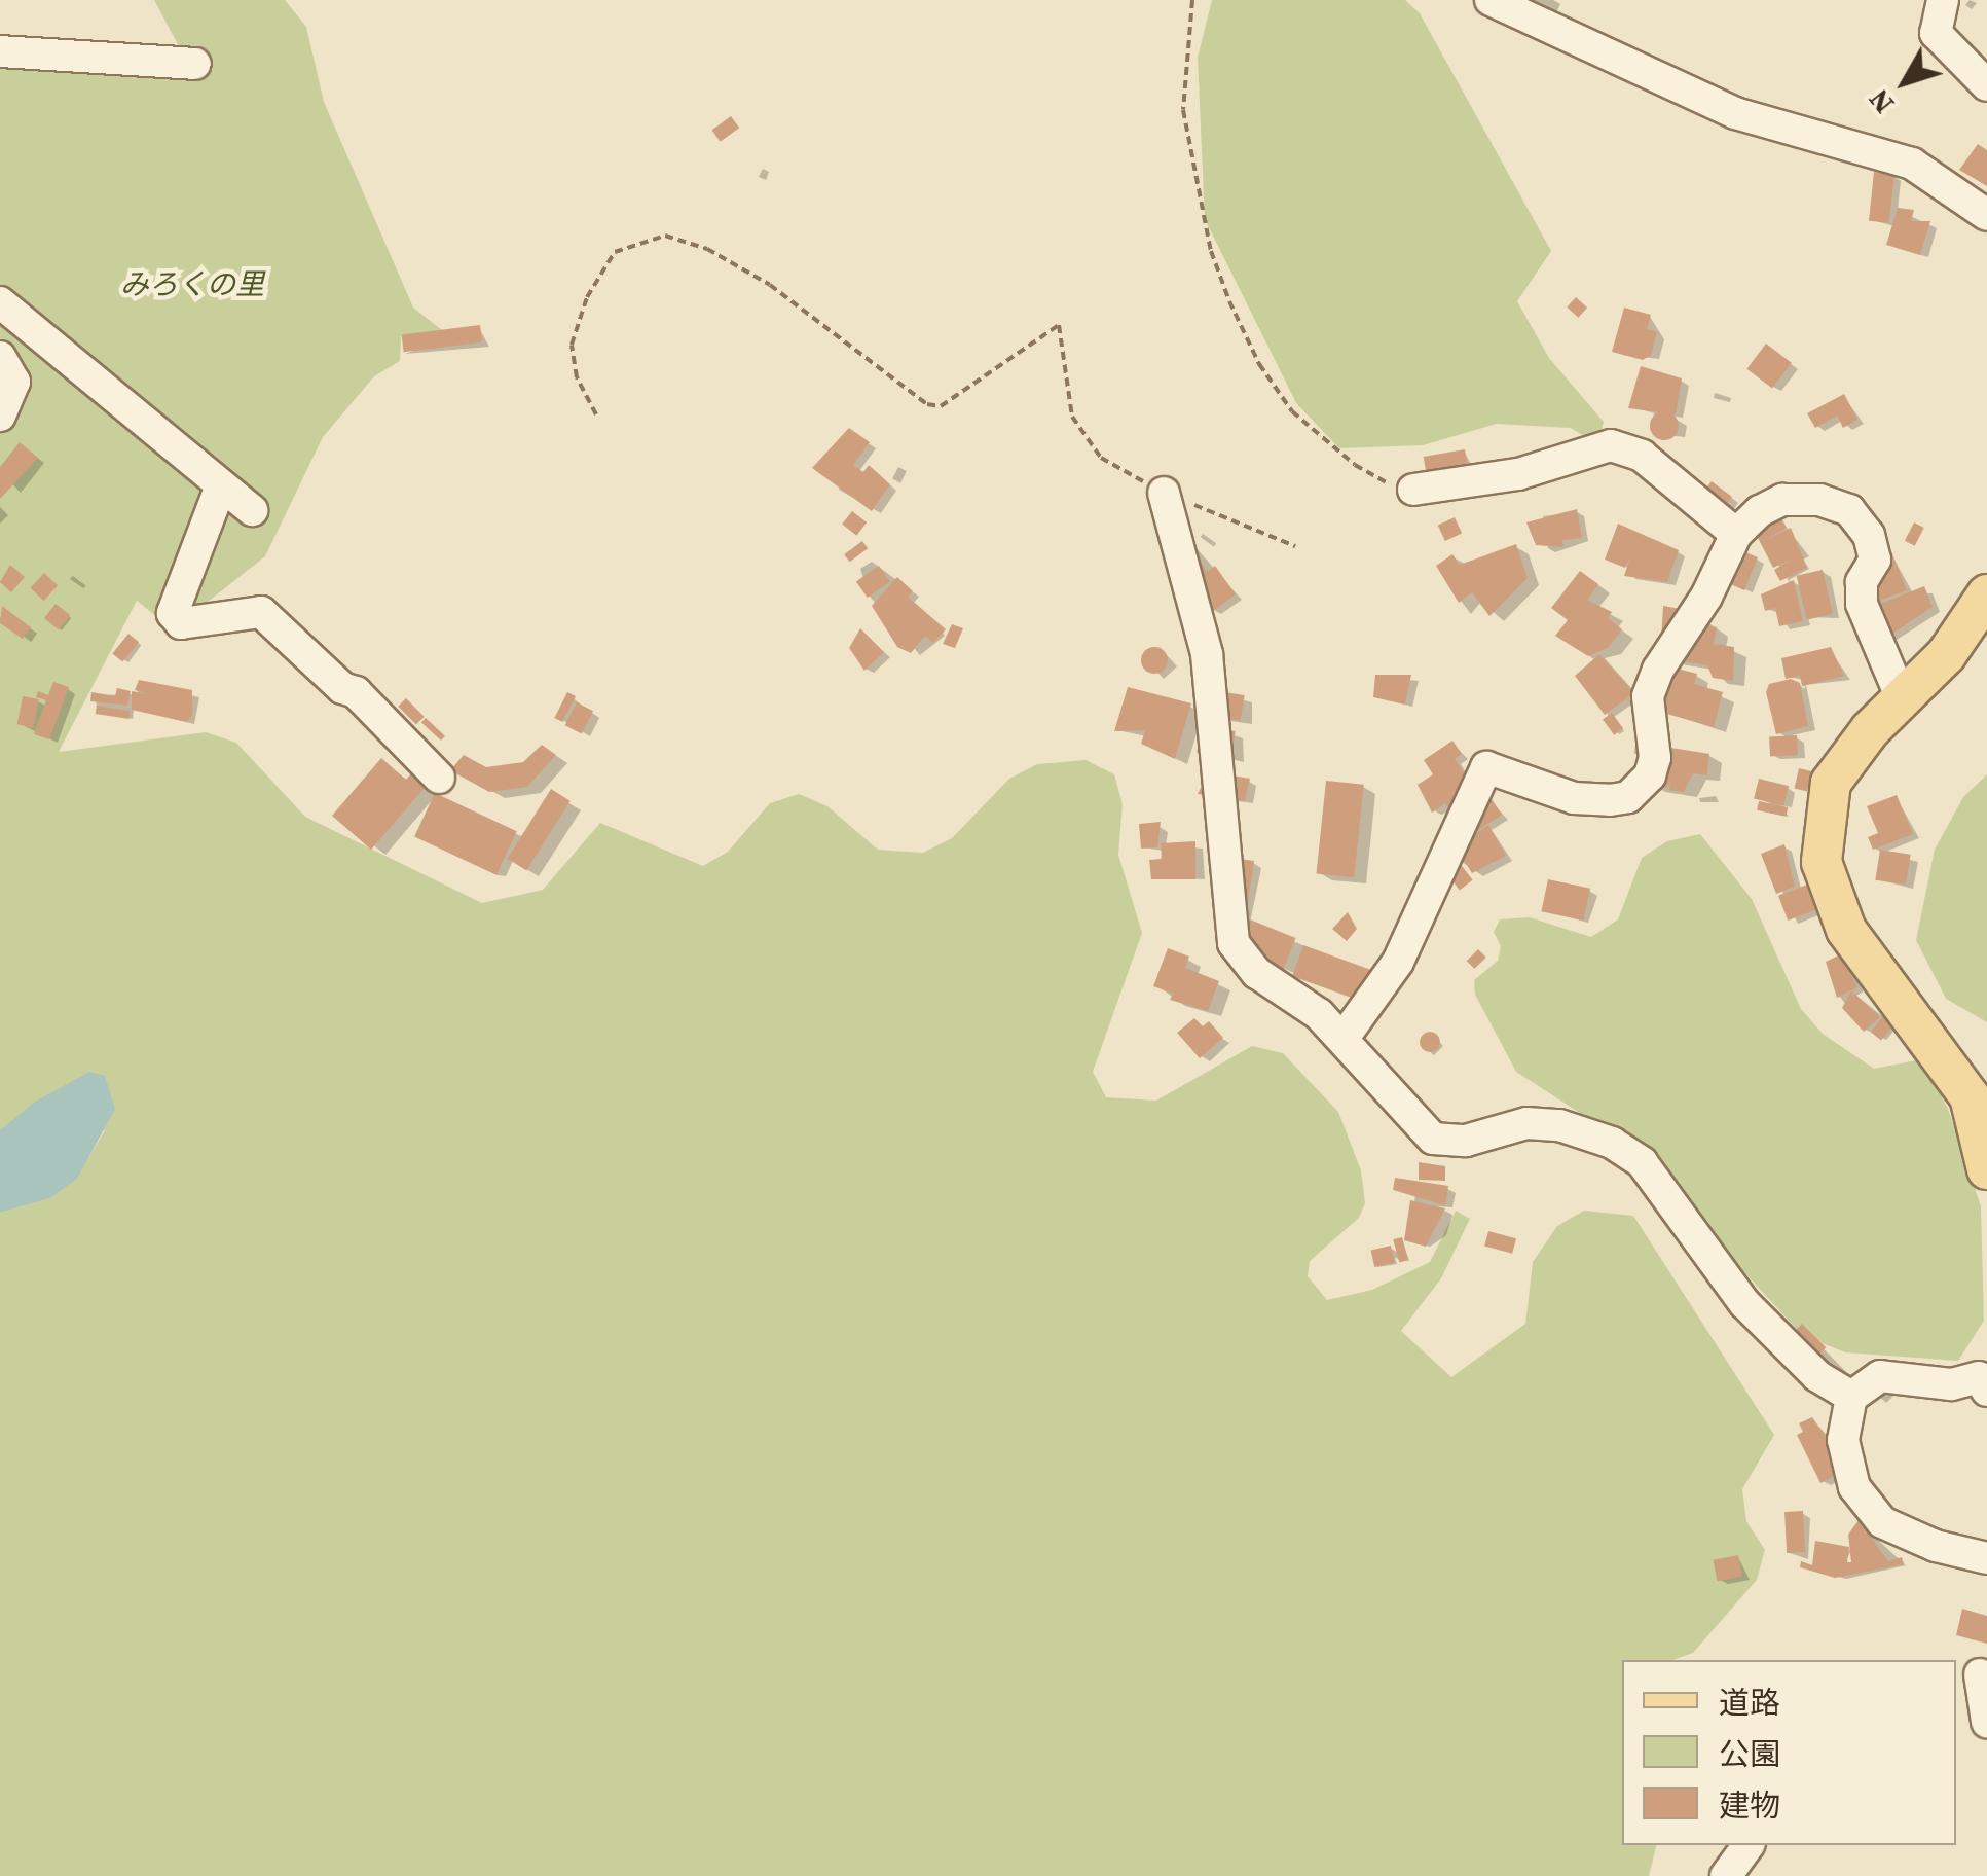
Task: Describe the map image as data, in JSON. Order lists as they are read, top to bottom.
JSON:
{
  "parks": ["みろくの里"],
  "legend": ["道路", "公園", "建物"],
  "north": "bottom left"
}
